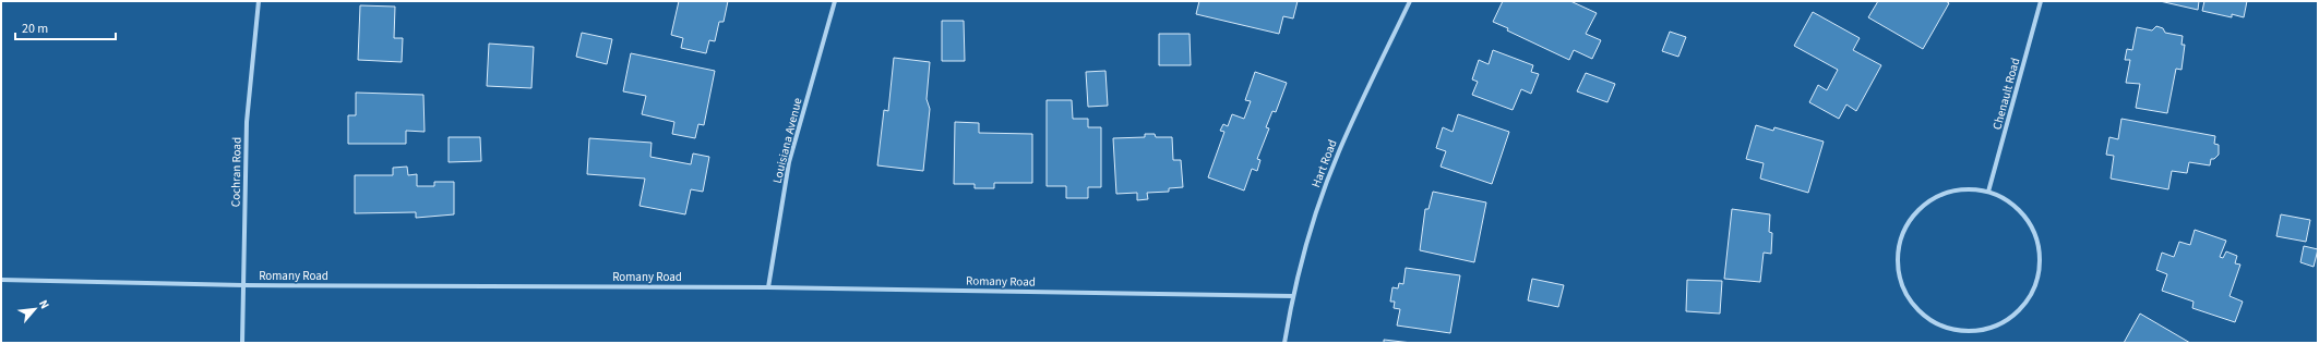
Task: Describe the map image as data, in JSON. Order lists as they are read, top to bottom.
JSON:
{
  "streets": {
    "street": [
      "Chenault Road",
      "Louisiana Avenue",
      "Hart Road",
      "Cochran Road",
      "Romany Road"
    ]
  },
  "crossings": [
    ["Louisiana Avenue", "Romany Road"],
    ["Hart Road", "Romany Road"],
    ["Cochran Road", "Romany Road"]
  ],
  "scale_bar": "20 m",
  "north": "top right"
}
